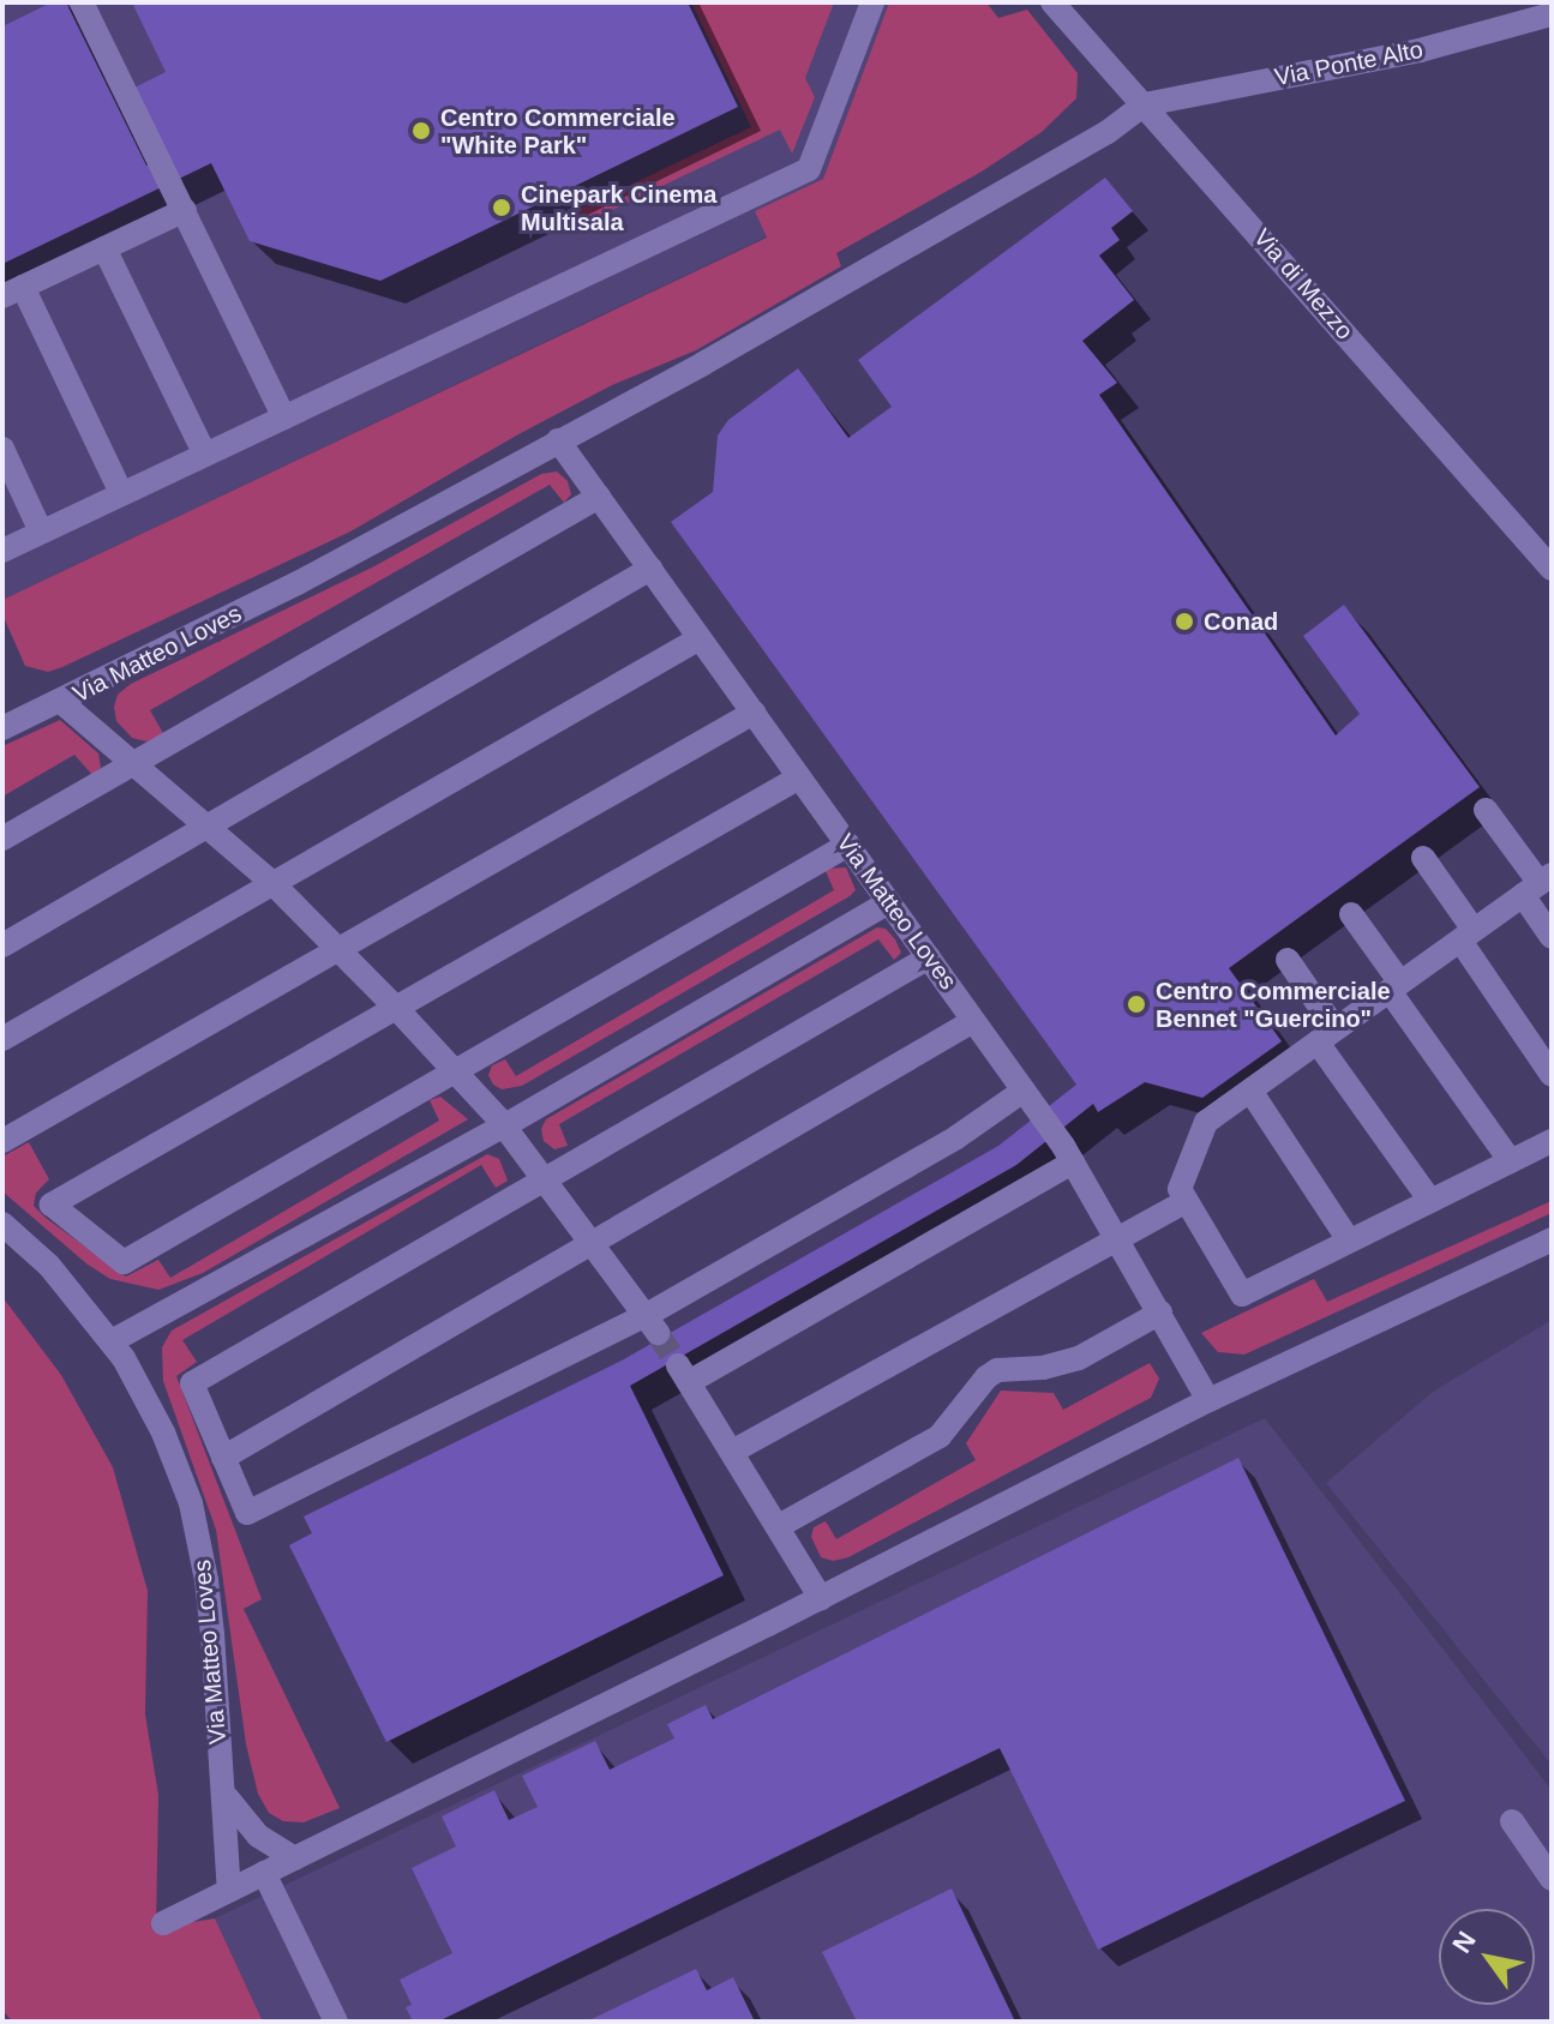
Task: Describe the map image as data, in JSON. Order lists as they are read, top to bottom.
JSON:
{
  "streets": {
    "street": ["Via Ponte Alto", "Via di Mezzo", "Via Matteo Loves"]
  },
  "crossings": [
    ["Via Ponte Alto", "Via di Mezzo"],
    ["Via Ponte Alto", "Via Matteo Loves"],
    ["Via di Mezzo", "Via Matteo Loves"]
  ],
  "places": [
    "Centro Commerciale \"White Park\"",
    "Cinepark Cinema Multisala",
    "Conad",
    "Centro Commerciale Bennet \"Guercino\""
  ],
  "north": "top left"
}
